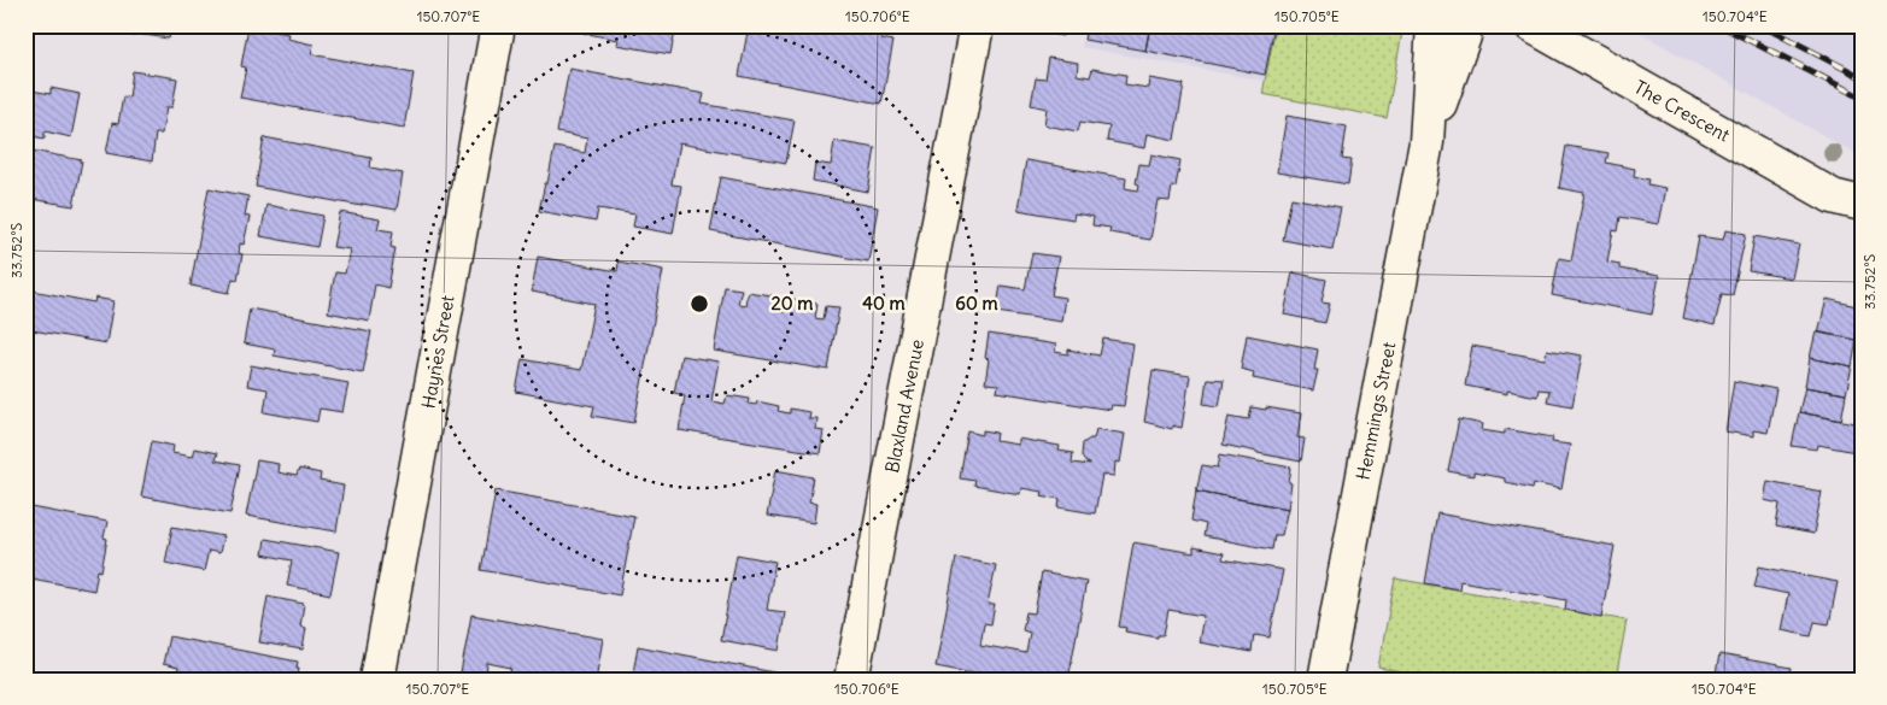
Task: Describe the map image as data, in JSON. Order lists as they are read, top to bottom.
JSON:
{
  "streets": {
    "street": [
      "The Crescent",
      "Haynes Street",
      "Blaxland Avenue",
      "Hemmings Street"
    ]
  },
  "coordinates": [
    "150.707°E",
    "150.706°E",
    "150.705°E",
    "150.704°E",
    "33.752°S"
  ],
  "rings": ["20 m", "40 m", "60 m"]
}
